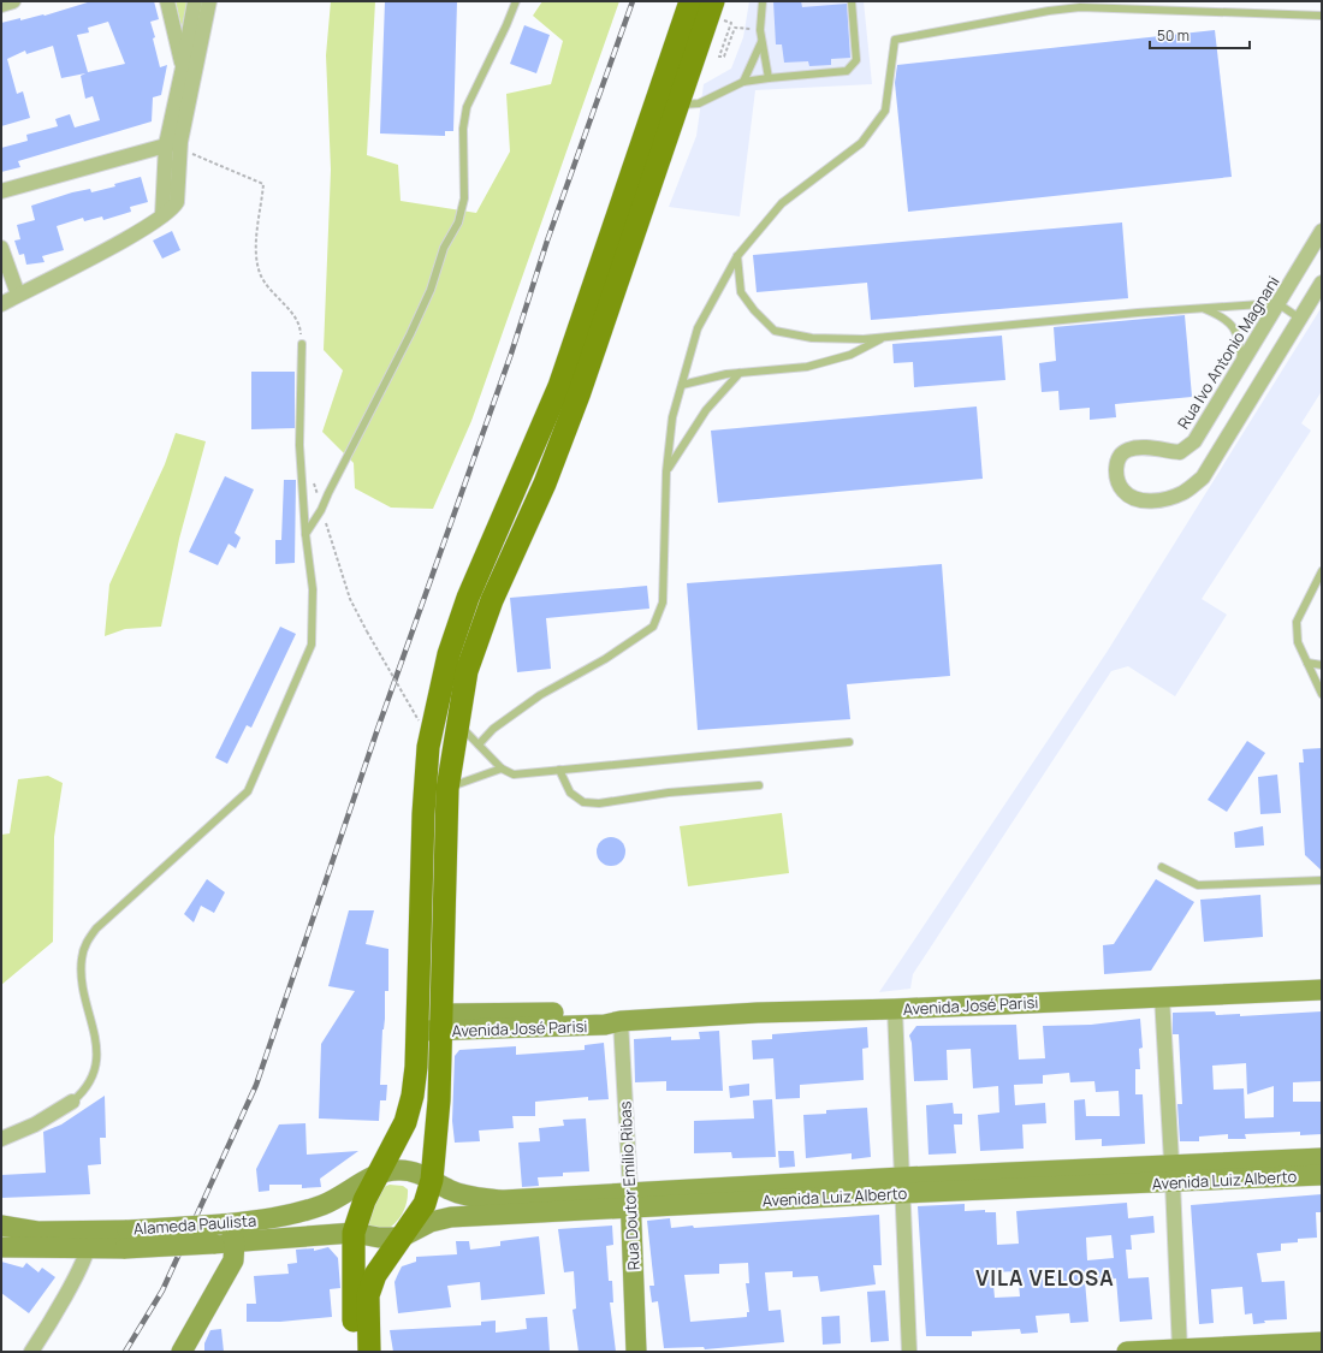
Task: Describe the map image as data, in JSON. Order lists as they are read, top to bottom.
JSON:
{
  "streets": {
    "main road": [
      "Avenida José Parisi",
      "Avenida Luiz Alberto",
      "Rua Doutor Emílio Ribas",
      "Alameda Paulista"
    ],
    "street": ["Rua Ivo Antonio Magnani"]
  },
  "crossings": [
    ["Avenida José Parisi", "Rua Doutor Emílio Ribas"],
    ["Avenida Luiz Alberto", "Rua Doutor Emílio Ribas"],
    ["Avenida Luiz Alberto", "Alameda Paulista"]
  ],
  "districts": ["VILA VELOSA"],
  "scale_bar": "50 m"
}
